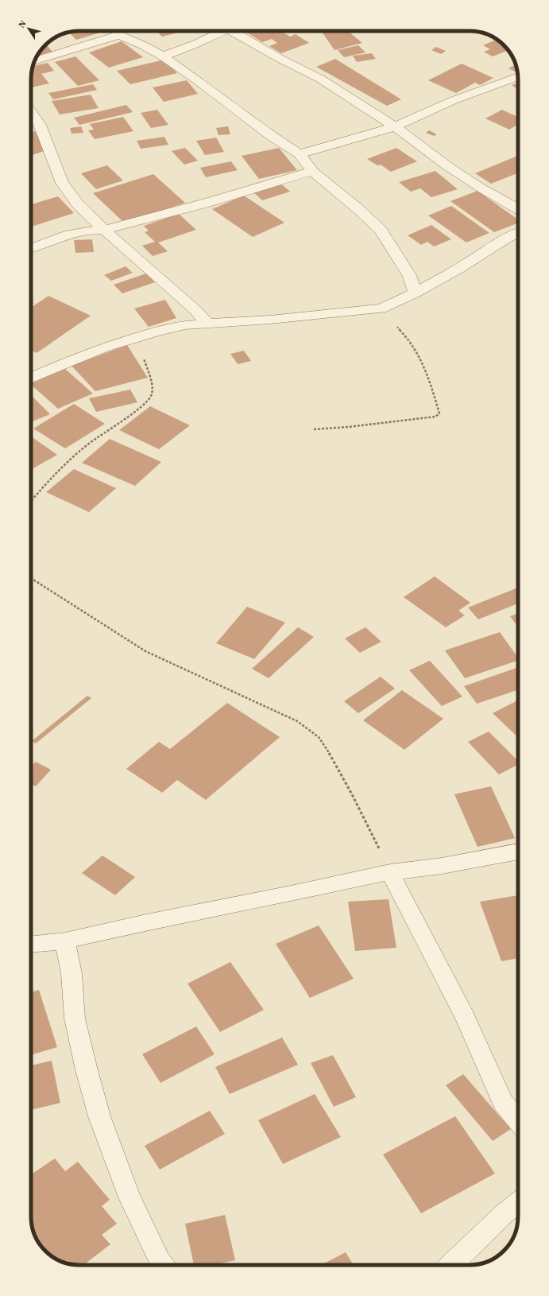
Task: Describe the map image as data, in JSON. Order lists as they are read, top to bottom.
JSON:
{
  "north": "top left"
}
